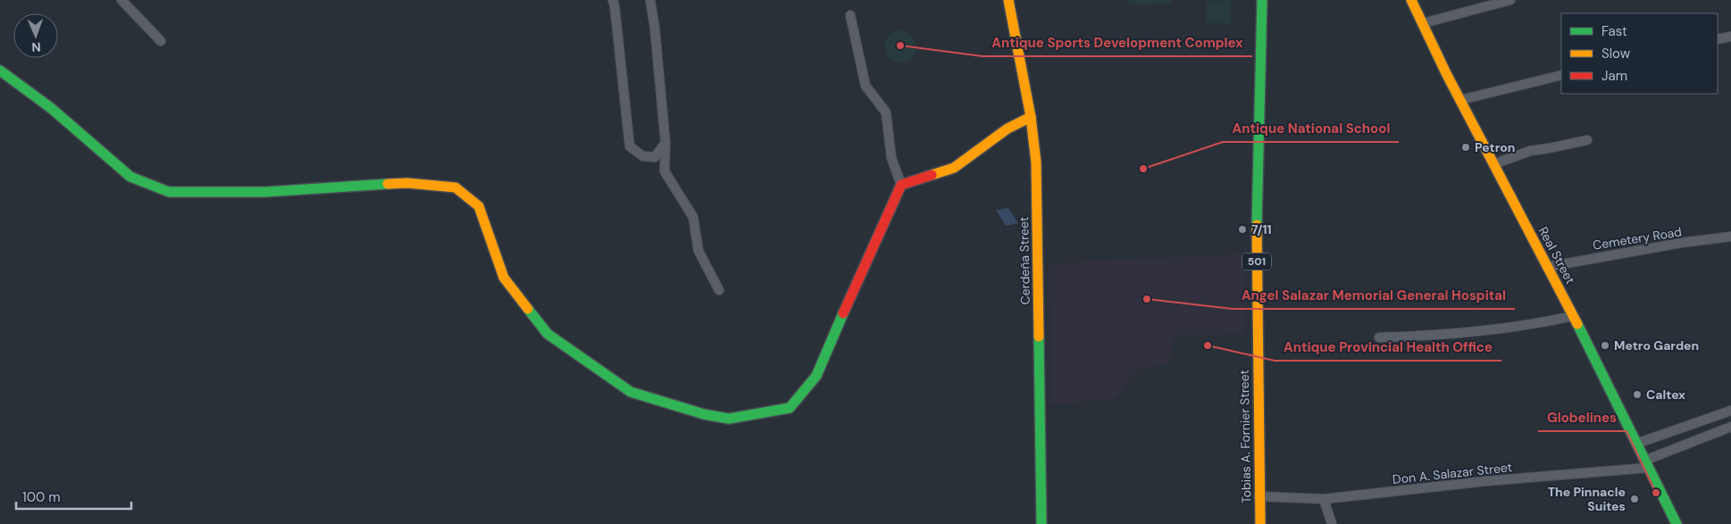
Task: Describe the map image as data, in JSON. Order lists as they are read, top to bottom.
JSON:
{
  "streets": {
    "main road": [
      "Real Street",
      "Cerdeña Street",
      "501",
      "Tobias A. Fornier Street"
    ],
    "street": ["Cemetery Road", "Don A. Salazar Street"]
  },
  "crossings": [
    ["Cemetery Road", "Real Street"],
    ["Real Street", "Don A. Salazar Street"],
    ["Tobias A. Fornier Street", "Don A. Salazar Street"]
  ],
  "places": [
    "Antique Sports Development Complex",
    "Petron",
    "Antique National School",
    "7/11",
    "Angel Salazar Memorial General Hospital",
    "Antique Provincial Health Office",
    "Metro Garden",
    "Caltex",
    "Globelines",
    "The Pinnacle Suites"
  ],
  "legend": ["Fast", "Slow", "Jam"],
  "scale_bar": "100 m",
  "north": "bottom"
}
